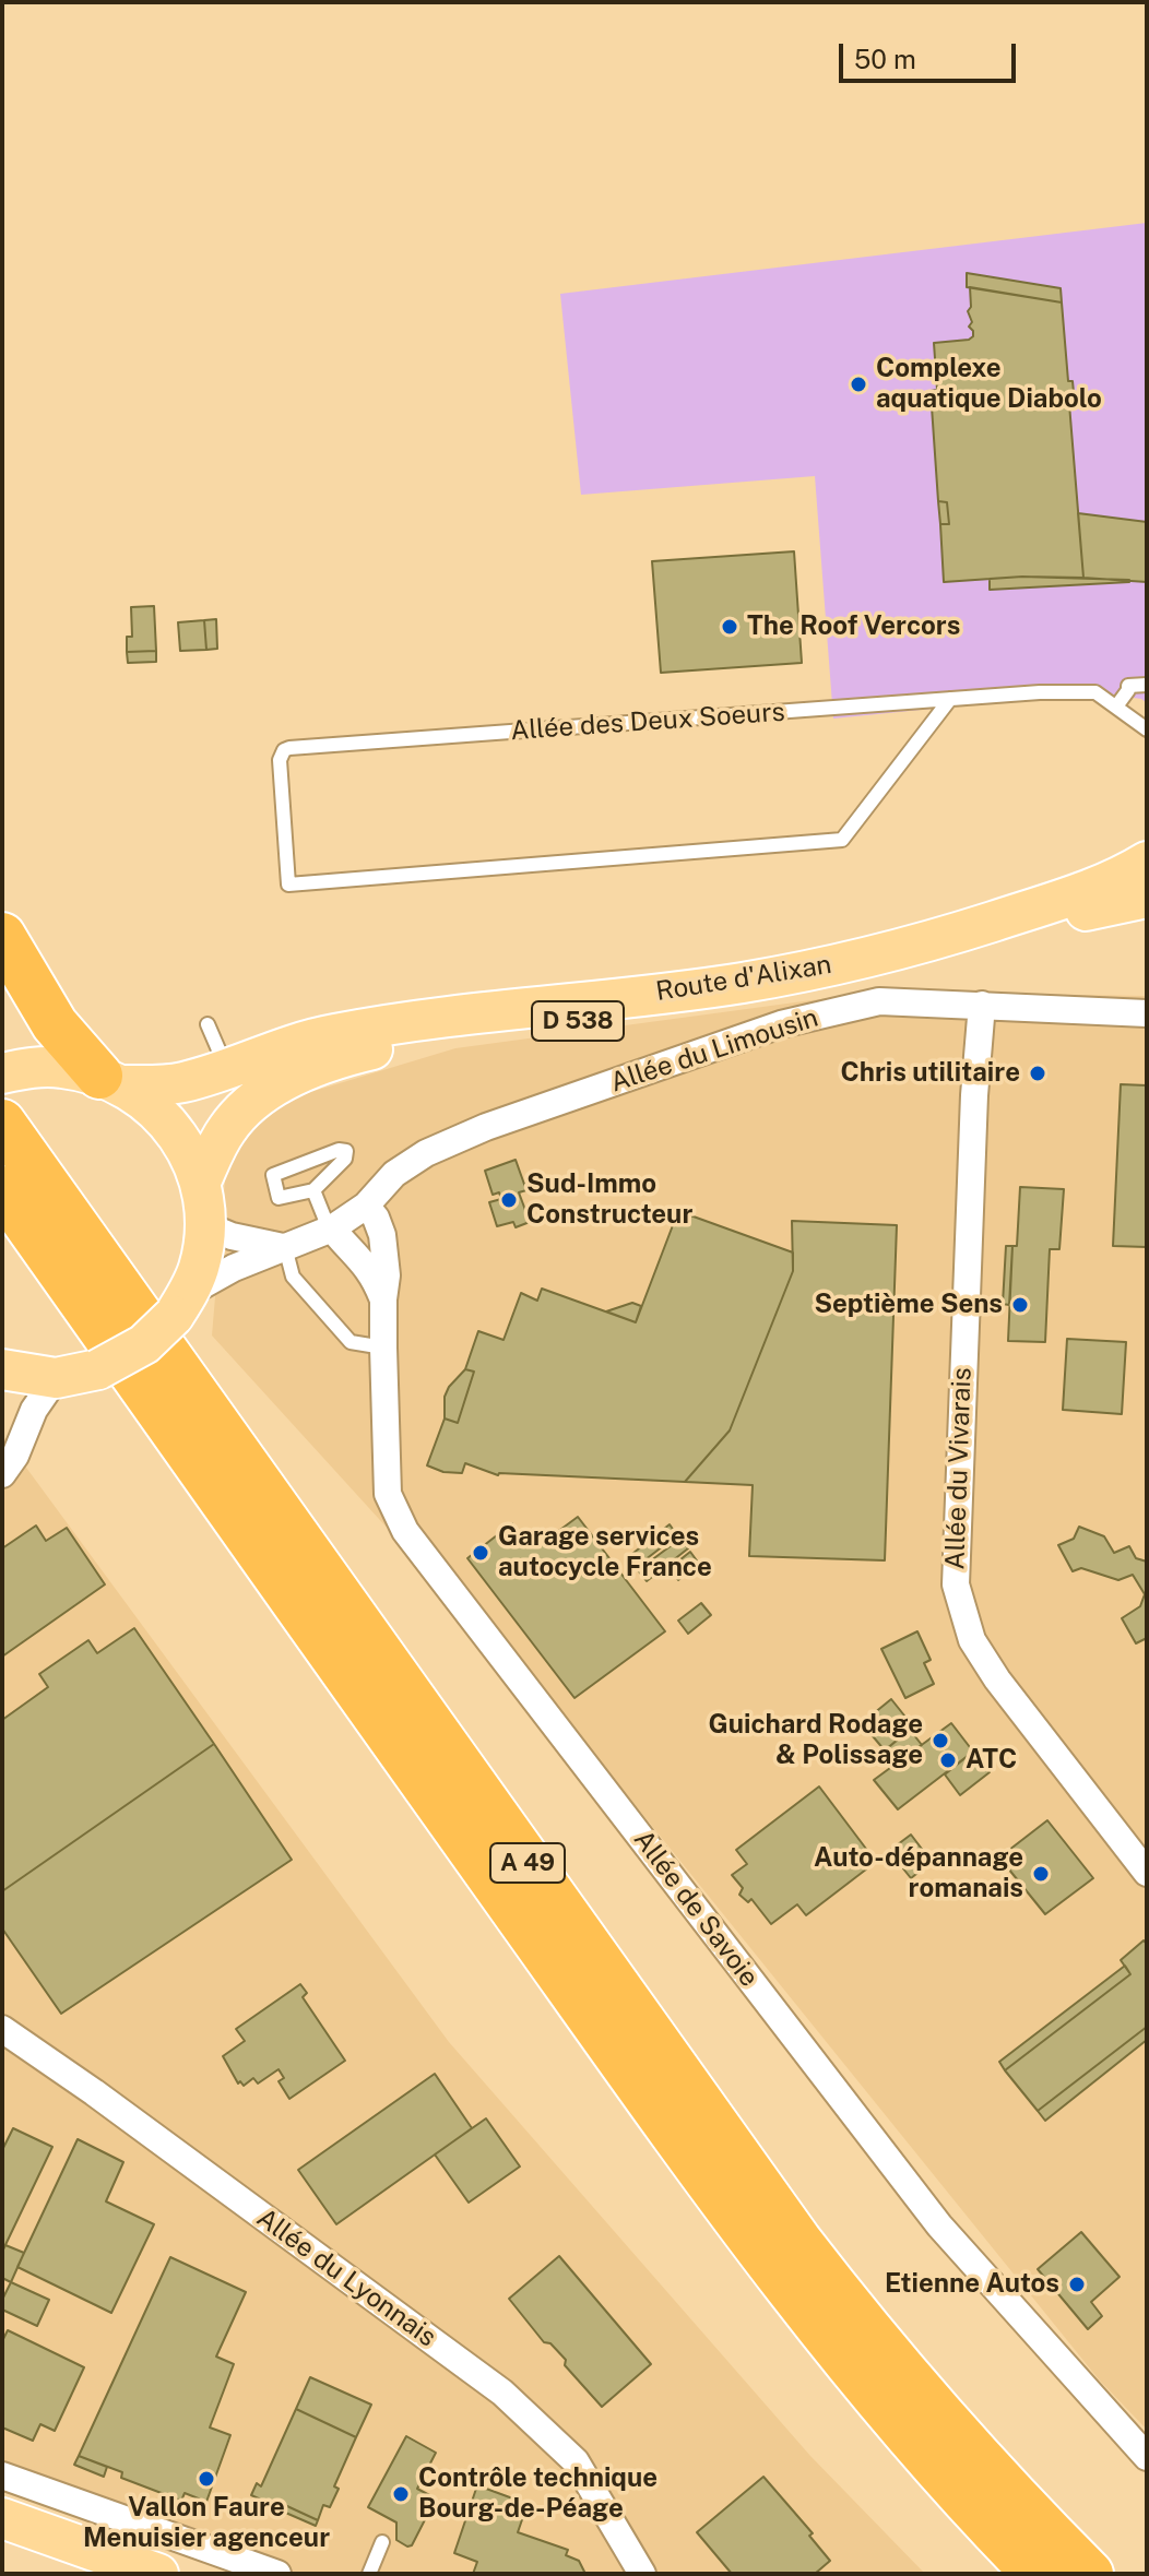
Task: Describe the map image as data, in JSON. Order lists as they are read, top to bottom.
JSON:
{
  "streets": {
    "highway": ["A 49"],
    "main road": ["Route d'Alixan", "D 538"],
    "street": [
      "Allée du Limousin",
      "Allée du Vivarais",
      "Allée de Savoie",
      "Allée du Lyonnais"
    ],
    "lane": ["Allée des Deux Soeurs"]
  },
  "crossings": [
    ["Allée du Limousin", "Allée du Vivarais"],
    ["Allée du Limousin", "Allée de Savoie"]
  ],
  "places": [
    "Complexe aquatique Diabolo",
    "The Roof Vercors",
    "Chris utilitaire",
    "Sud-Immo Constructeur",
    "Septième Sens",
    "Garage services autocycle France",
    "Guichard Rodage & Polissage",
    "ATC",
    "Auto-dépannage romanais",
    "Etienne Autos",
    "Vallon Faure Menuisier agenceur",
    "Contrôle technique Bourg-de-Péage"
  ],
  "scale_bar": "50 m"
}
